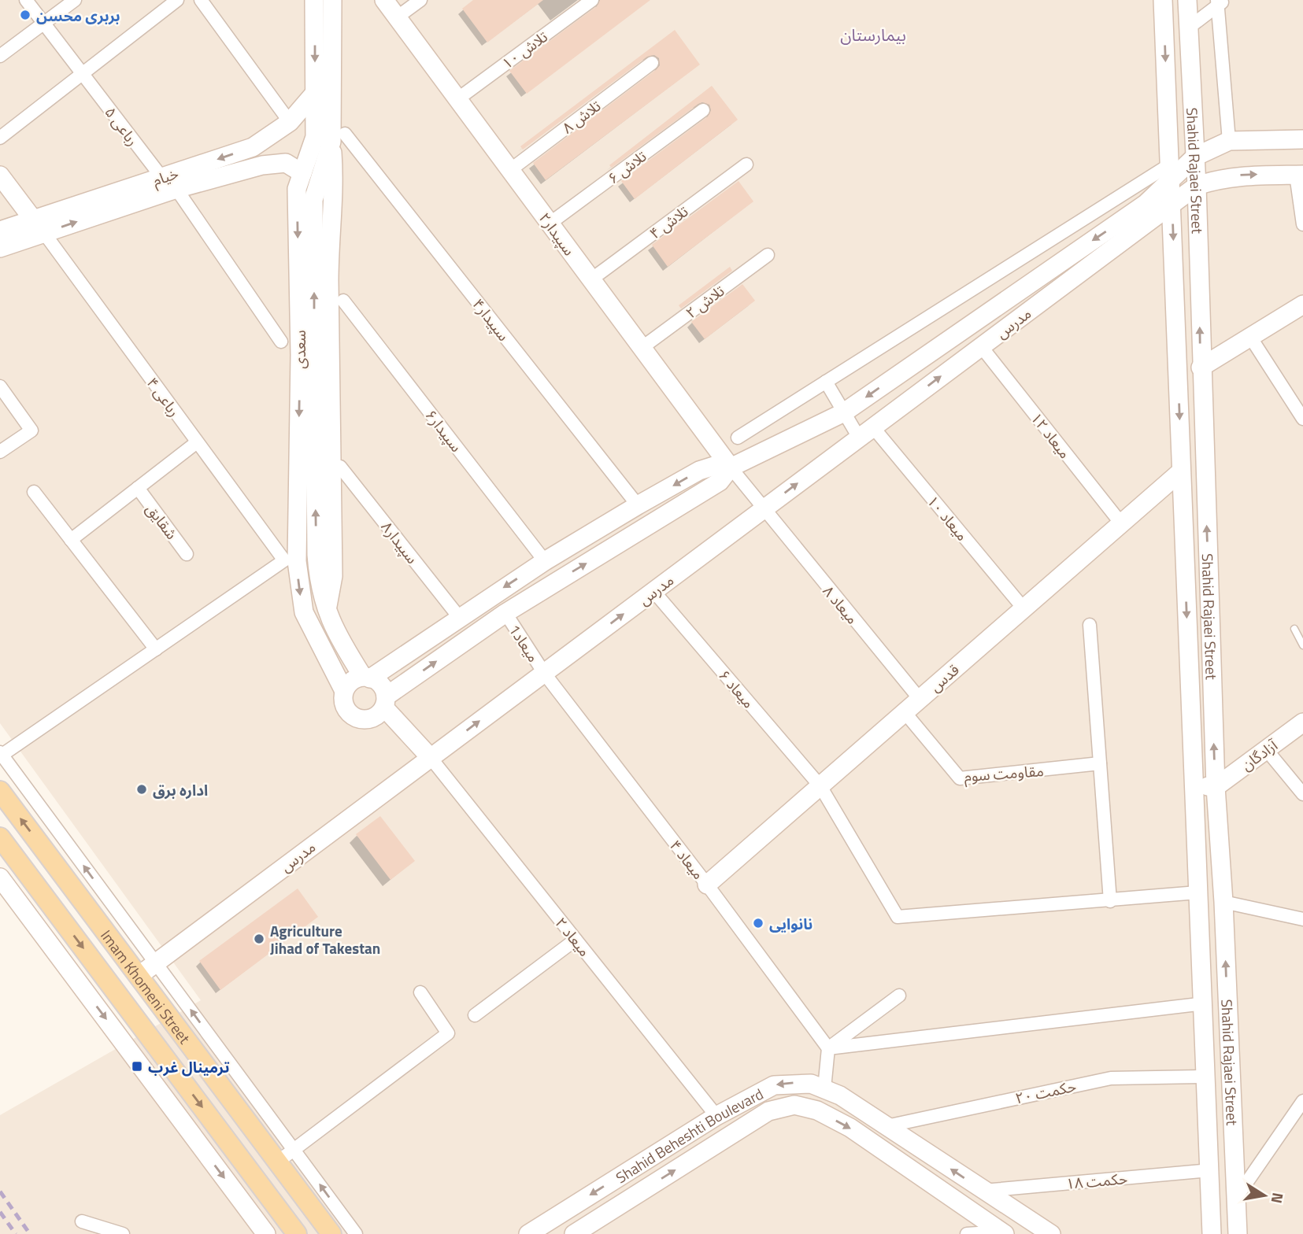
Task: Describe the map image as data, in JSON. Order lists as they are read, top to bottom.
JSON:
{
  "streets": {
    "main road": ["Imam Khomeni Street"],
    "street": [
      "تلاش ۱۰",
      "تلاش ۸",
      "رباعی ۵",
      "تلاش ۶",
      "Shahid Rajaei Street",
      "خیام",
      "تلاش ۴",
      "سپیدار۲",
      "تلاش ۲",
      "سپیدار۴",
      "مدرس",
      "سعدی",
      "رباعی ۴",
      "سپیدار۶",
      "میعاد ۱۲",
      "میعاد ۱۰",
      "شقایق",
      "سپیدار۸",
      "میعاد ۸",
      "میعاد1",
      "قدس",
      "میعاد ۶",
      "آزادگان",
      "مقاومت سوم",
      "میعاد ۴",
      "میعاد ۲",
      "حکمت ۲۰",
      "Shahid Beheshti Boulevard",
      "حکمت ۱۸"
    ]
  },
  "crossings": [
    ["تلاش ۱۰", "سپیدار۲"],
    ["تلاش ۸", "سپیدار۲"],
    ["رباعی ۵", "خیام"],
    ["تلاش ۶", "سپیدار۲"],
    ["Shahid Rajaei Street", "مدرس"],
    ["Shahid Rajaei Street", "قدس"],
    ["Shahid Rajaei Street", "آزادگان"],
    ["Shahid Rajaei Street", "حکمت ۲۰"],
    ["Shahid Rajaei Street", "حکمت ۱۸"],
    ["خیام", "سعدی"],
    ["خیام", "رباعی ۴"],
    ["تلاش ۴", "سپیدار۲"],
    ["سپیدار۲", "تلاش ۲"],
    ["سپیدار۲", "مدرس"],
    ["سپیدار۲", "میعاد ۸"],
    ["سپیدار۴", "سعدی"],
    ["مدرس", "میعاد ۱۲"],
    ["مدرس", "میعاد ۱۰"],
    ["مدرس", "میعاد ۸"],
    ["مدرس", "میعاد1"],
    ["مدرس", "میعاد ۶"],
    ["مدرس", "میعاد ۴"],
    ["مدرس", "میعاد ۲"],
    ["مدرس", "Imam Khomeni Street"],
    ["میعاد ۱۲", "قدس"],
    ["میعاد ۱۰", "قدس"],
    ["میعاد ۸", "قدس"],
    ["میعاد1", "میعاد ۴"],
    ["قدس", "میعاد ۶"],
    ["قدس", "مقاومت سوم"],
    ["قدس", "میعاد ۴"],
    ["میعاد ۲", "Shahid Beheshti Boulevard"],
    ["حکمت ۲۰", "Shahid Beheshti Boulevard"],
    ["Shahid Beheshti Boulevard", "حکمت ۱۸"]
  ],
  "districts": ["بیمارستان"],
  "places": {
    "other": [
      "بربری محسن",
      "اداره برق",
      "نانوایی",
      "Agriculture Jihad of Takestan"
    ],
    "transit": ["ترمینال غرب"]
  },
  "north": "right"
}
